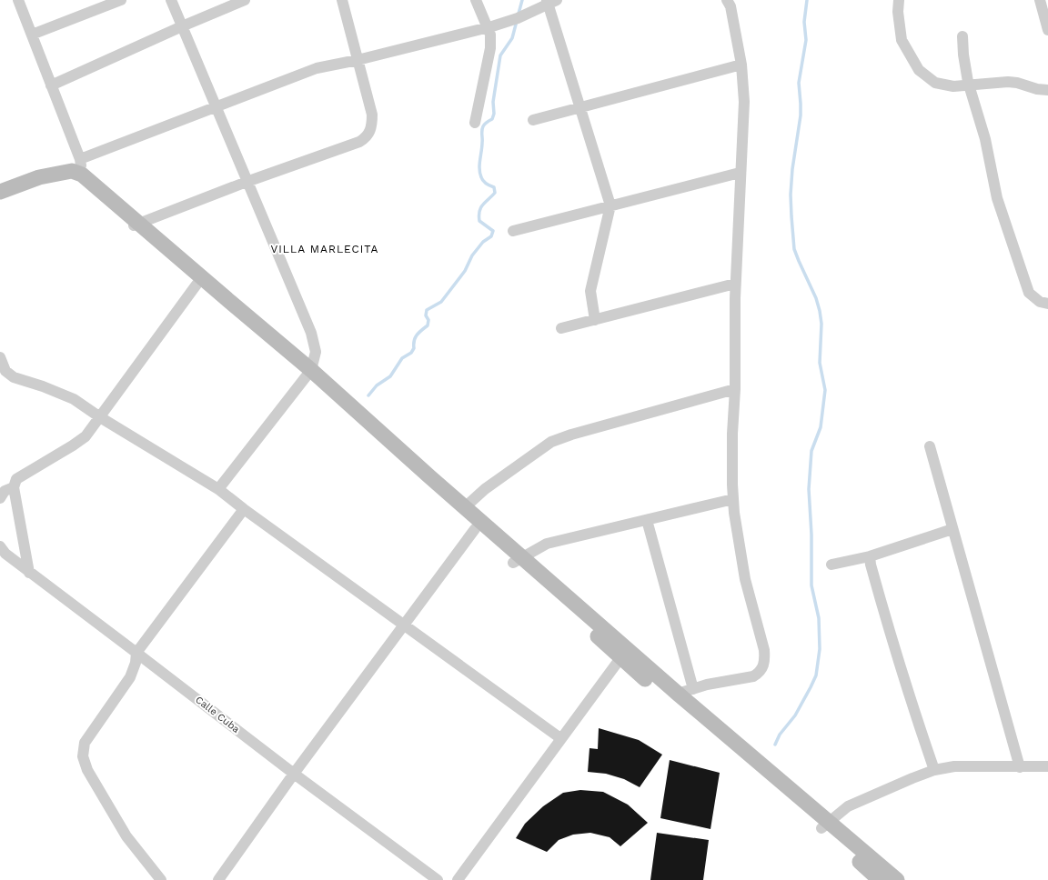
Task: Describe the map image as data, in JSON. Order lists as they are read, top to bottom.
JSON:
{
  "streets": {
    "street": ["Calle Cuba"]
  },
  "districts": ["VILLA MARLECITA"]
}
